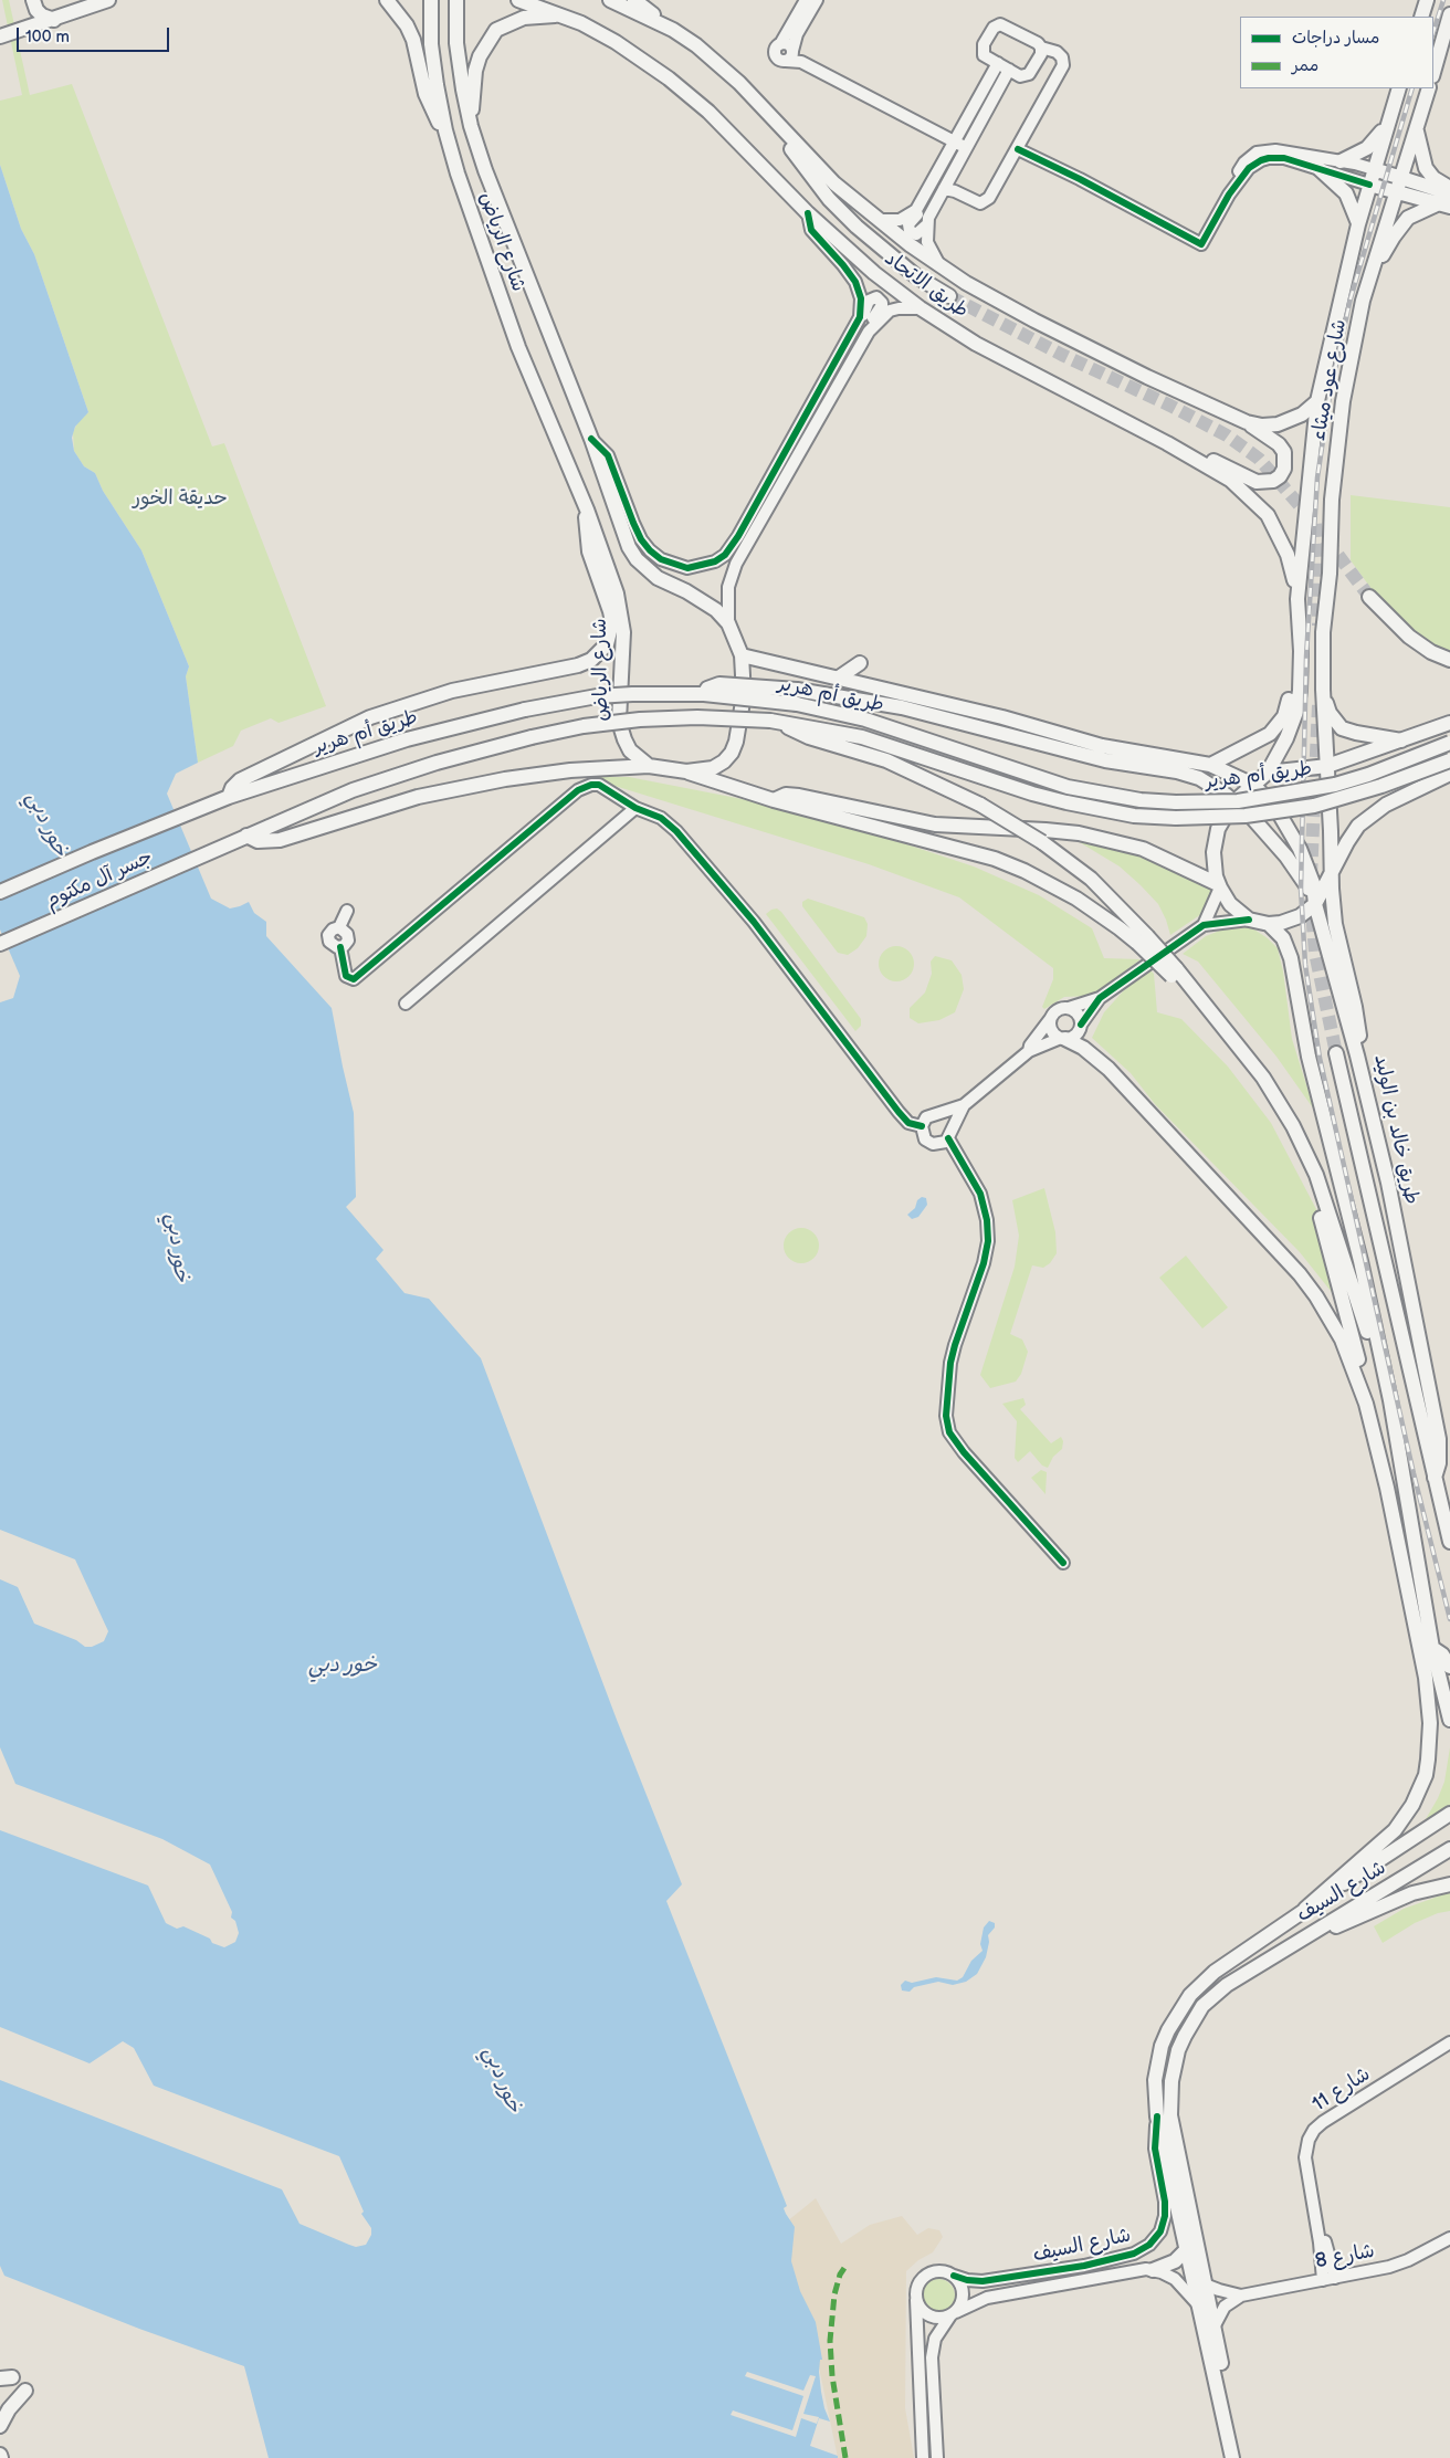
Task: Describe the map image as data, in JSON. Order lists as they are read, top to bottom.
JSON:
{
  "streets": {
    "main road": [
      "شارع الرياض",
      "طريق الاتحاد",
      "شارع عود ميثاء",
      "طريق أم هرير",
      "جسر آل مكتوم",
      "طريق خالد بن الوليد",
      "شارع السيف"
    ],
    "street": ["شارع 11", "شارع 8"]
  },
  "crossings": [
    ["طريق الاتحاد", "شارع عود ميثاء"],
    ["شارع عود ميثاء", "طريق خالد بن الوليد"],
    ["طريق أم هرير", "جسر آل مكتوم"],
    ["شارع السيف", "شارع 8"],
    ["شارع 11", "شارع 8"]
  ],
  "water": ["خور دبي"],
  "parks": ["حديقة الخور"],
  "legend": ["مسار دراجات", "ممر"],
  "scale_bar": "100 m"
}
